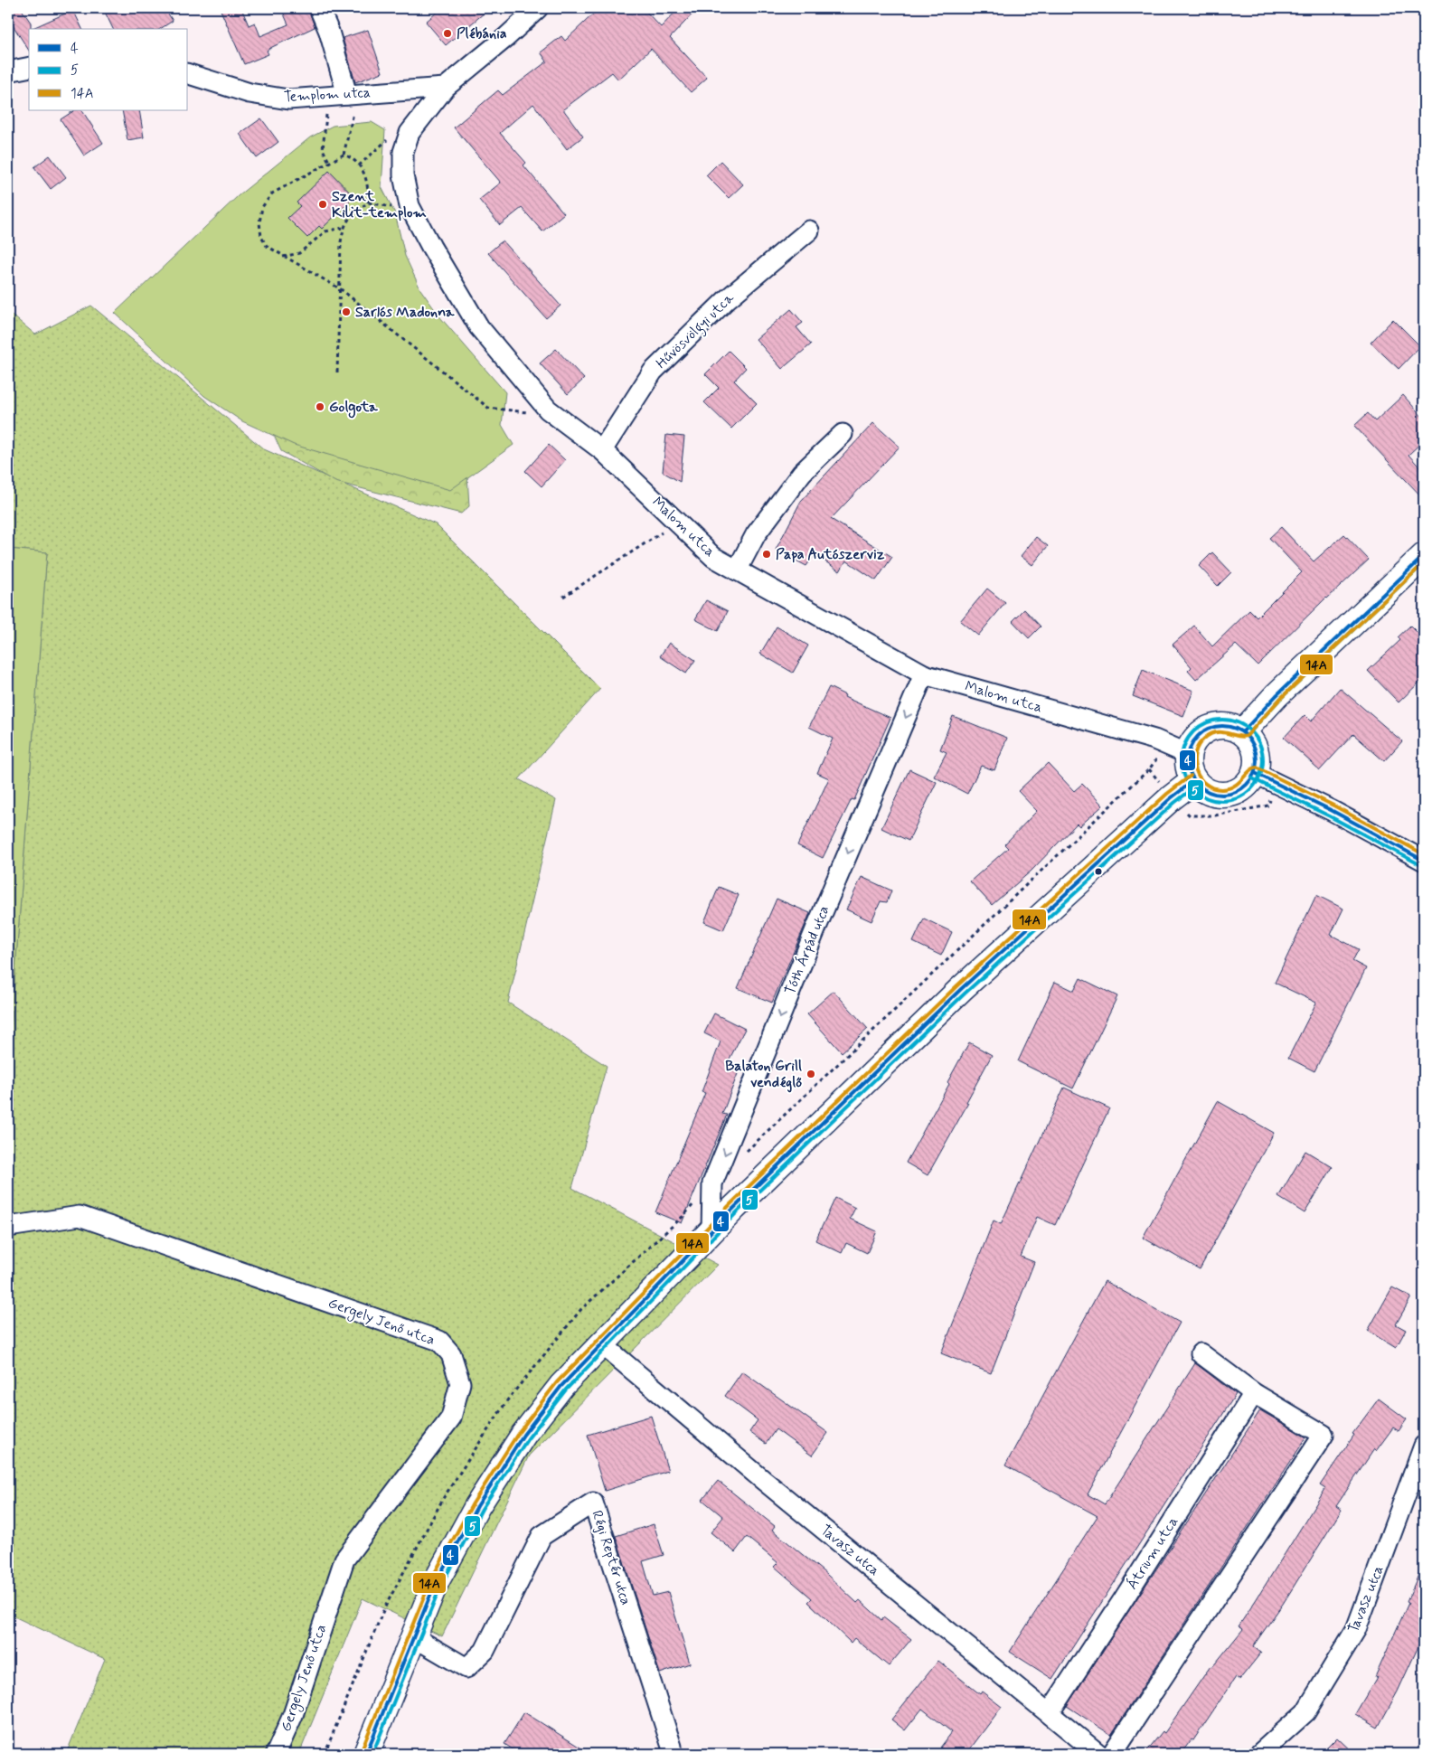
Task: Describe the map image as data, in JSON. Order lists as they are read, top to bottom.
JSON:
{
  "streets": {
    "street": [
      "Templom utca",
      "Hűvösvölgyi utca",
      "Malom utca",
      "Tóth Árpád utca",
      "Gergely Jenő utca",
      "Tavasz utca",
      "Átrium utca",
      "Régi Reptér utca"
    ]
  },
  "crossings": [
    ["Templom utca", "Malom utca"],
    ["Hűvösvölgyi utca", "Malom utca"],
    ["Malom utca", "Tóth Árpád utca"],
    ["Tavasz utca", "Átrium utca"]
  ],
  "one_way": ["Tóth Árpád utca"],
  "places": [
    "Plébánia",
    "Szent Kilit-templom",
    "Sarlós Madonna",
    "Golgota",
    "Papa Autószerviz",
    "Balaton Grill vendéglő"
  ],
  "lines": ["transit line 4", "transit line 5", "transit line 14A"],
  "legend": ["4", "5", "14A"]
}
